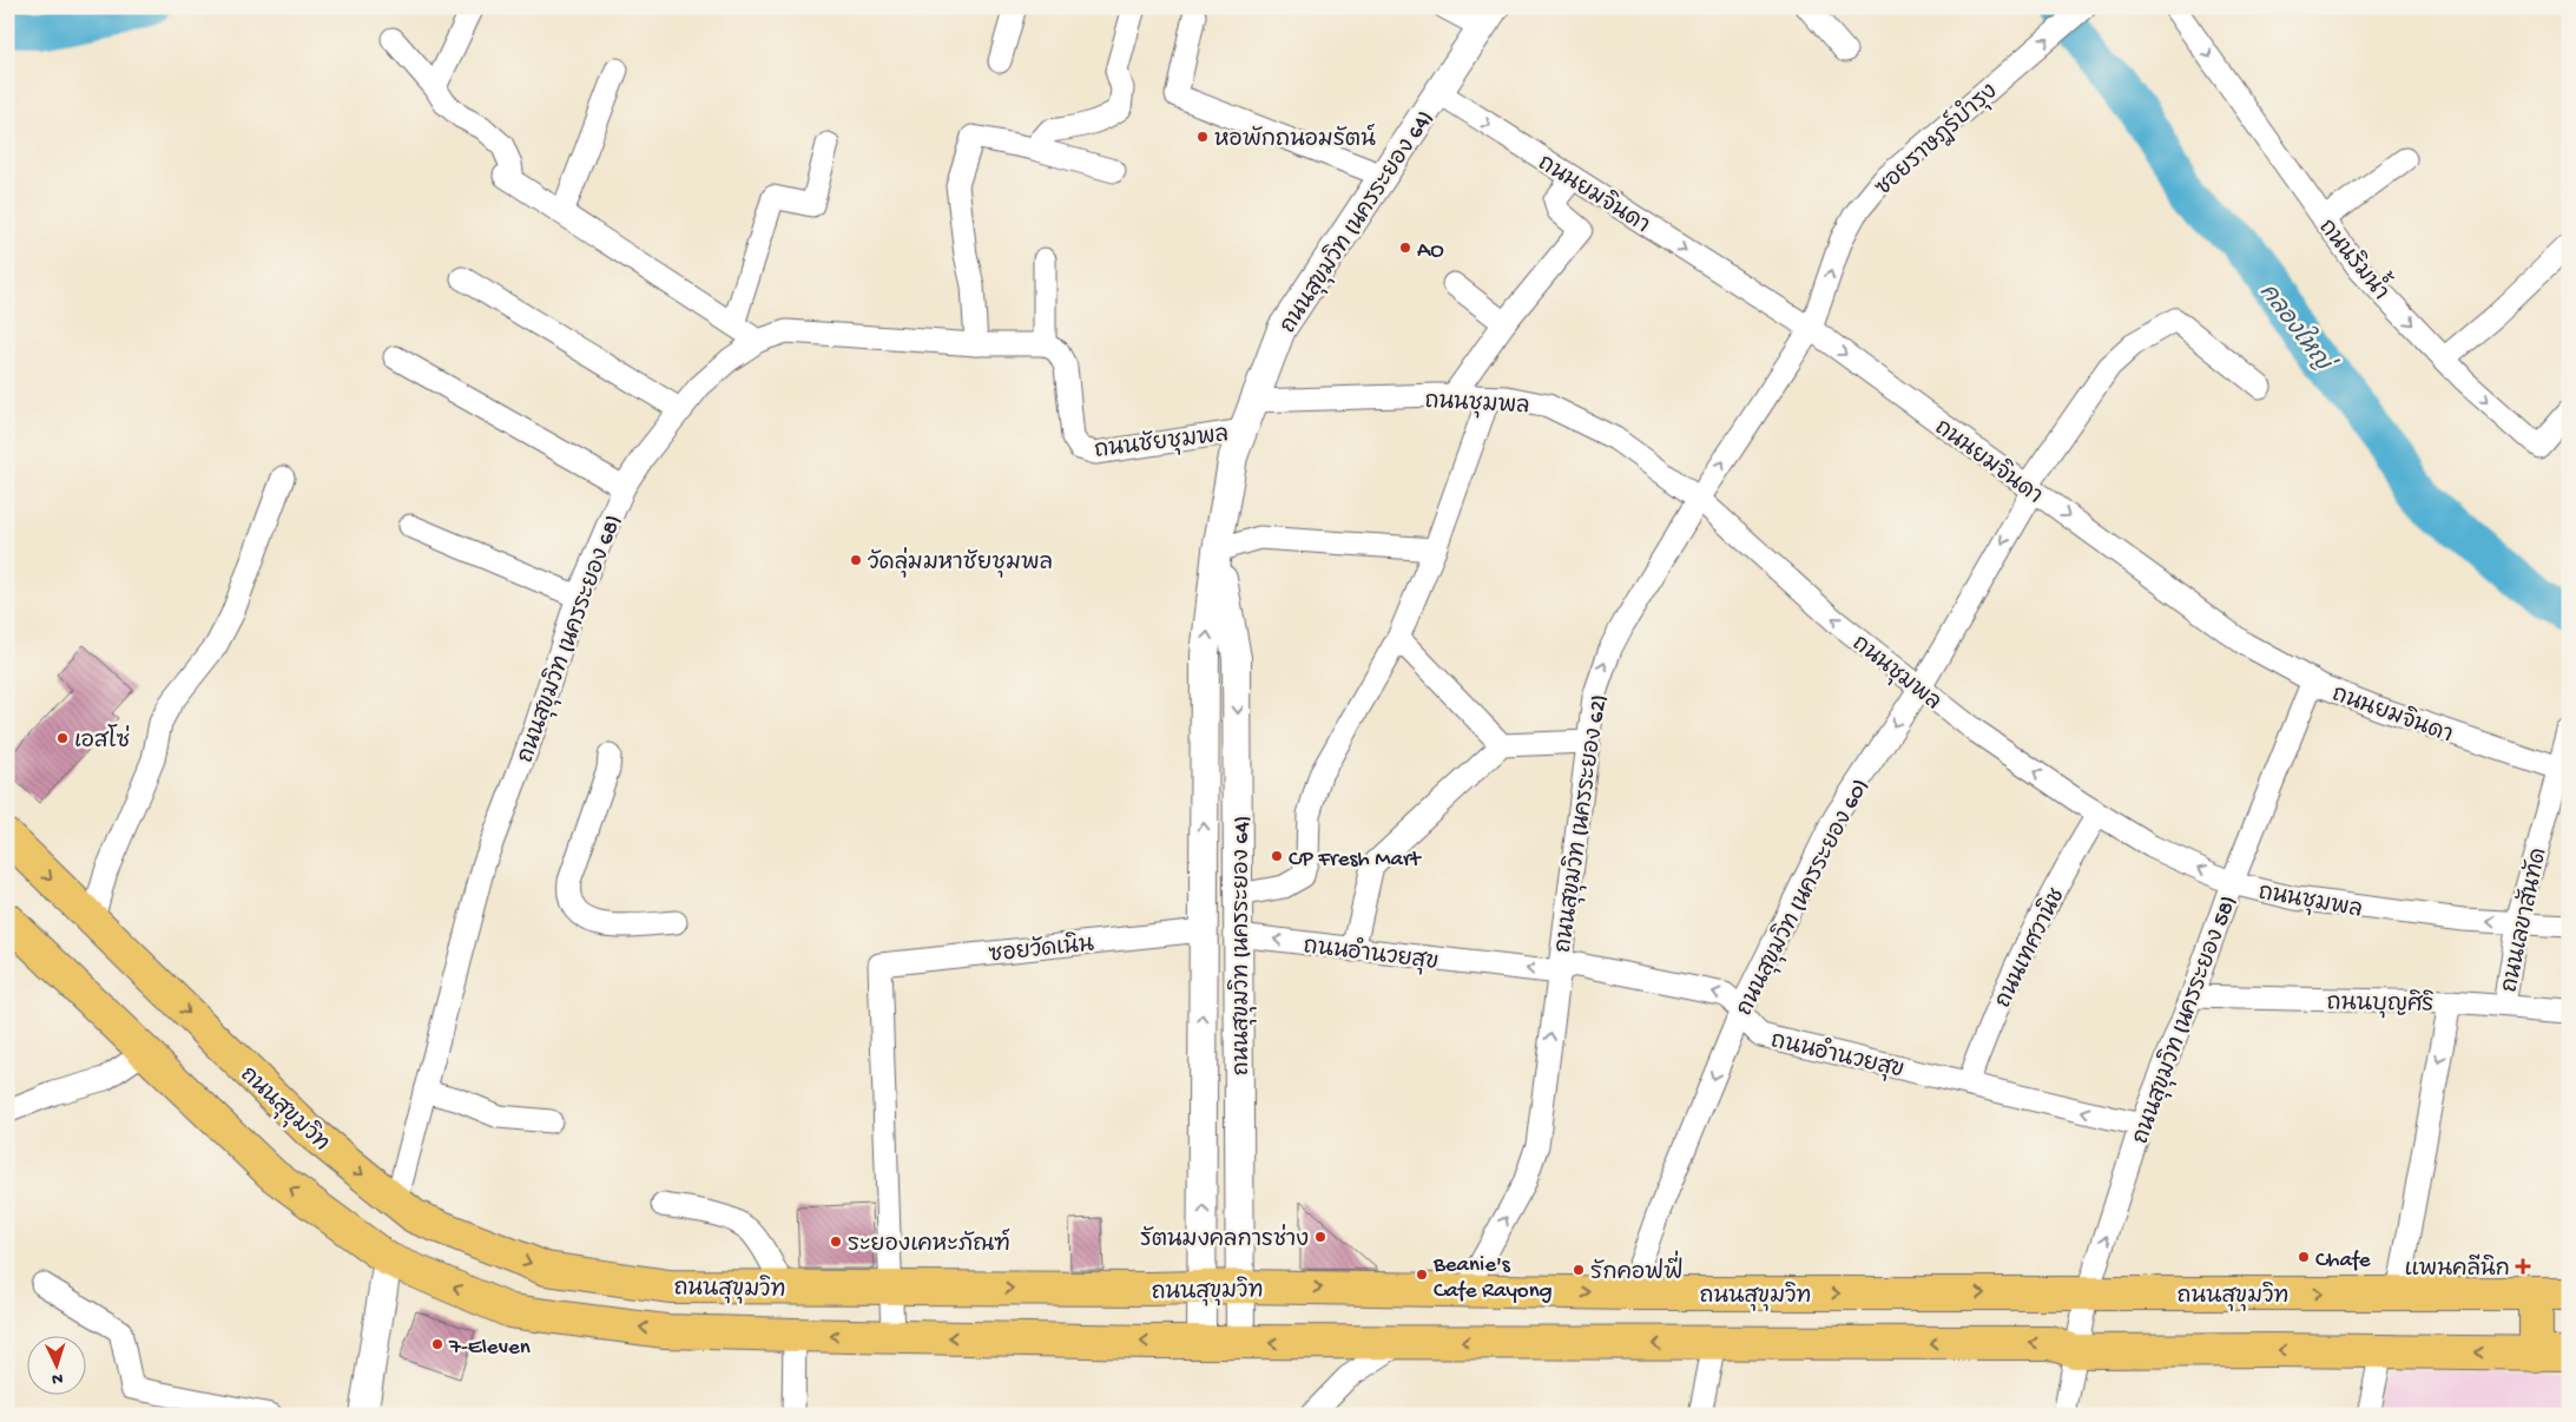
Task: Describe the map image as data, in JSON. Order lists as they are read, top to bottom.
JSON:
{
  "streets": {
    "main road": ["ถนนสุขุมวิท"],
    "street": [
      "ซอยราษฎร์บำรุง",
      "ถนนยมจินดา",
      "ถนนสุขุมวิท (นครระยอง 64)",
      "ถนนริมน้ำ",
      "ถนนชุมพล",
      "ถนนชัยชุมพล",
      "ถนนสุขุมวิท (นครระยอง 68)",
      "ถนนสุขุมวิท (นครระยอง 62)",
      "ถนนสุขุมวิท (นครระยอง 60)",
      "ถนนเลขาสันทัด",
      "ซอยวัดเนิน",
      "ถนนเทศวานิช",
      "ถนนอำนวยสุข",
      "ถนนบุญศิริ",
      "ถนนสุขุมวิท (นครระยอง 58)"
    ]
  },
  "crossings": [
    ["ซอยราษฎร์บำรุง", "ถนนยมจินดา"],
    ["ซอยราษฎร์บำรุง", "ถนนสุขุมวิท (นครระยอง 62)"],
    ["ถนนยมจินดา", "ถนนสุขุมวิท (นครระยอง 64)"],
    ["ถนนยมจินดา", "ถนนสุขุมวิท (นครระยอง 62)"],
    ["ถนนยมจินดา", "ถนนสุขุมวิท (นครระยอง 60)"],
    ["ถนนยมจินดา", "ถนนเลขาสันทัด"],
    ["ถนนยมจินดา", "ถนนสุขุมวิท (นครระยอง 58)"],
    ["ถนนสุขุมวิท (นครระยอง 64)", "ถนนชุมพล"],
    ["ถนนสุขุมวิท (นครระยอง 64)", "ถนนชัยชุมพล"],
    ["ถนนสุขุมวิท (นครระยอง 64)", "ซอยวัดเนิน"],
    ["ถนนสุขุมวิท (นครระยอง 64)", "ถนนอำนวยสุข"],
    ["ถนนสุขุมวิท (นครระยอง 64)", "ถนนสุขุมวิท"],
    ["ถนนชุมพล", "ถนนสุขุมวิท (นครระยอง 62)"],
    ["ถนนชุมพล", "ถนนสุขุมวิท (นครระยอง 60)"],
    ["ถนนชุมพล", "ถนนเลขาสันทัด"],
    ["ถนนชุมพล", "ถนนเทศวานิช"],
    ["ถนนชุมพล", "ถนนสุขุมวิท (นครระยอง 58)"],
    ["ถนนชัยชุมพล", "ถนนสุขุมวิท (นครระยอง 68)"],
    ["ถนนสุขุมวิท (นครระยอง 68)", "ถนนสุขุมวิท"],
    ["ถนนสุขุมวิท (นครระยอง 62)", "ถนนอำนวยสุข"],
    ["ถนนสุขุมวิท (นครระยอง 62)", "ถนนสุขุมวิท"],
    ["ถนนสุขุมวิท (นครระยอง 60)", "ถนนอำนวยสุข"],
    ["ถนนสุขุมวิท (นครระยอง 60)", "ถนนสุขุมวิท"],
    ["ถนนเลขาสันทัด", "ถนนบุญศิริ"],
    ["ซอยวัดเนิน", "ถนนสุขุมวิท"],
    ["ถนนเทศวานิช", "ถนนอำนวยสุข"],
    ["ถนนอำนวยสุข", "ถนนสุขุมวิท (นครระยอง 58)"],
    ["ถนนบุญศิริ", "ถนนสุขุมวิท (นครระยอง 58)"],
    ["ถนนสุขุมวิท (นครระยอง 58)", "ถนนสุขุมวิท"]
  ],
  "one_way": [
    "ซอยราษฎร์บำรุง",
    "ถนนยมจินดา",
    "ถนนริมน้ำ",
    "ถนนชุมพล",
    "ถนนสุขุมวิท (นครระยอง 62)",
    "ถนนสุขุมวิท (นครระยอง 60)",
    "ถนนอำนวยสุข"
  ],
  "water": ["คลองใหญ่"],
  "places": {
    "other": [
      "หอพักถนอมรัตน์",
      "AO",
      "วัดลุ่มมหาชัยชุมพล",
      "เอสโซ่",
      "CP Fresh Mart",
      "รัตนมงคลการช่าง",
      "ระยองเคหะภัณฑ์",
      "Chafe",
      "รักคอฟฟี่",
      "Beanie's Cafe Rayong",
      "7-Eleven"
    ],
    "health": ["แพนคลีนิก"]
  },
  "north": "bottom"
}
